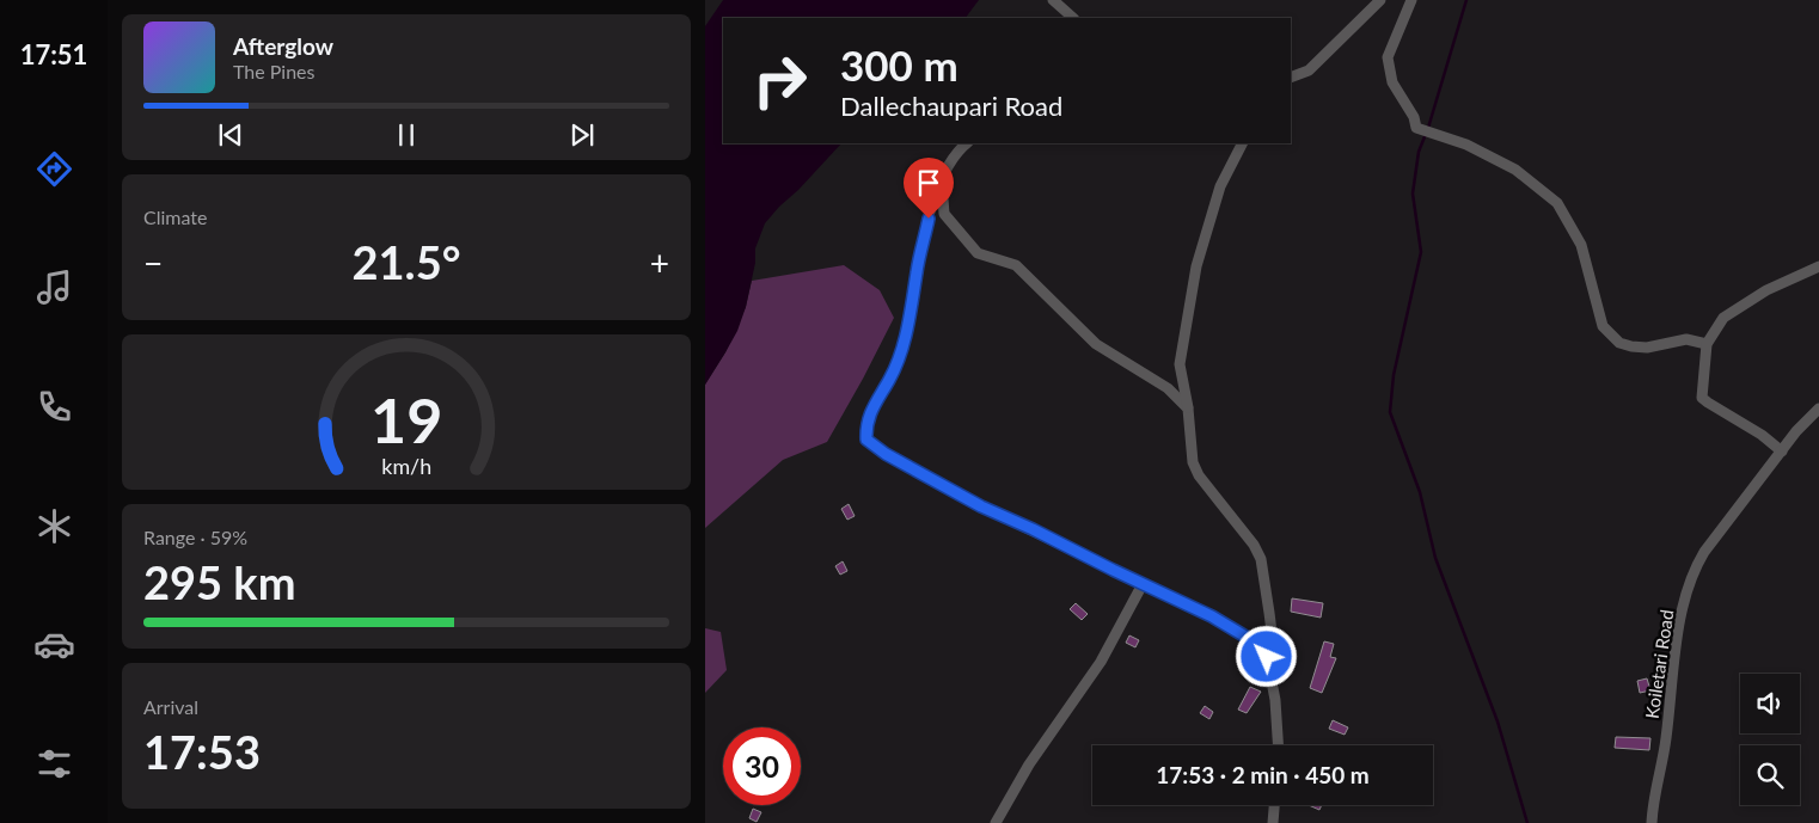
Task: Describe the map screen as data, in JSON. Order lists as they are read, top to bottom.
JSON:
{
  "streets": {
    "street": ["Koiletari Road"]
  },
  "page": {
    "tabs": "17:51",
    "turn": ["300 m", "Dallechaupari Road"],
    "song": ["Afterglow", "The Pines"],
    "tile": [
      "Climate",
      ["Range · 59%", "295 km"],
      ["Arrival", "17:53"]
    ],
    "heat": ["−", "21.5°", "+"],
    "limit": "30",
    "trip": "17:53 · 2 min · 450 m",
    "gauge": ["19", "km/h"]
  }
}
